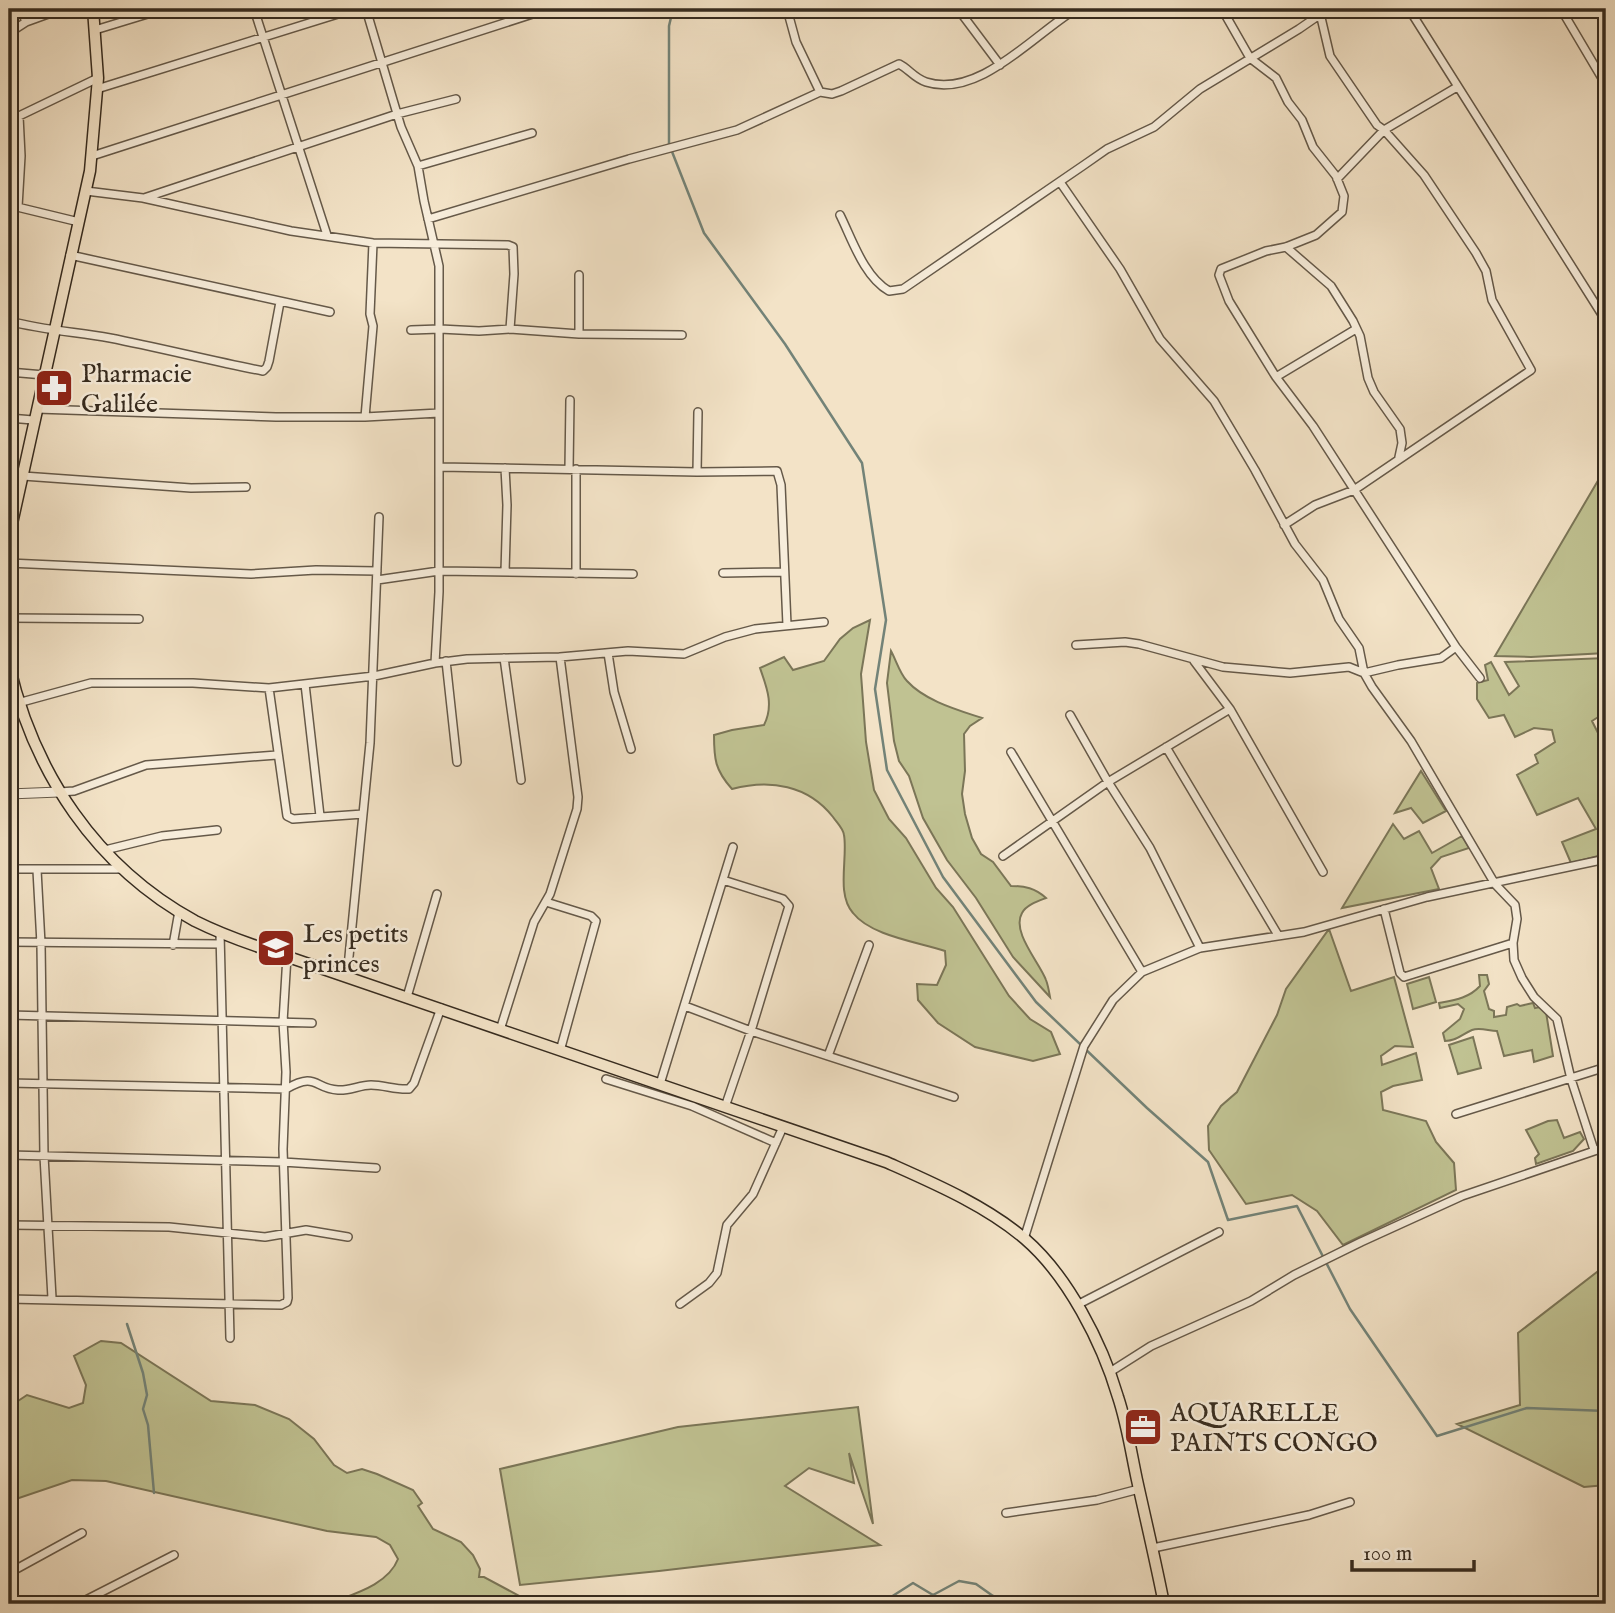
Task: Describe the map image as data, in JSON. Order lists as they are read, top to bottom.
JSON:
{
  "places": {
    "pharmacy": ["Pharmacie Galilée"],
    "school or university": ["Les petits princes"],
    "office": ["AQUARELLE PAINTS CONGO"]
  },
  "scale_bar": "100 m"
}
